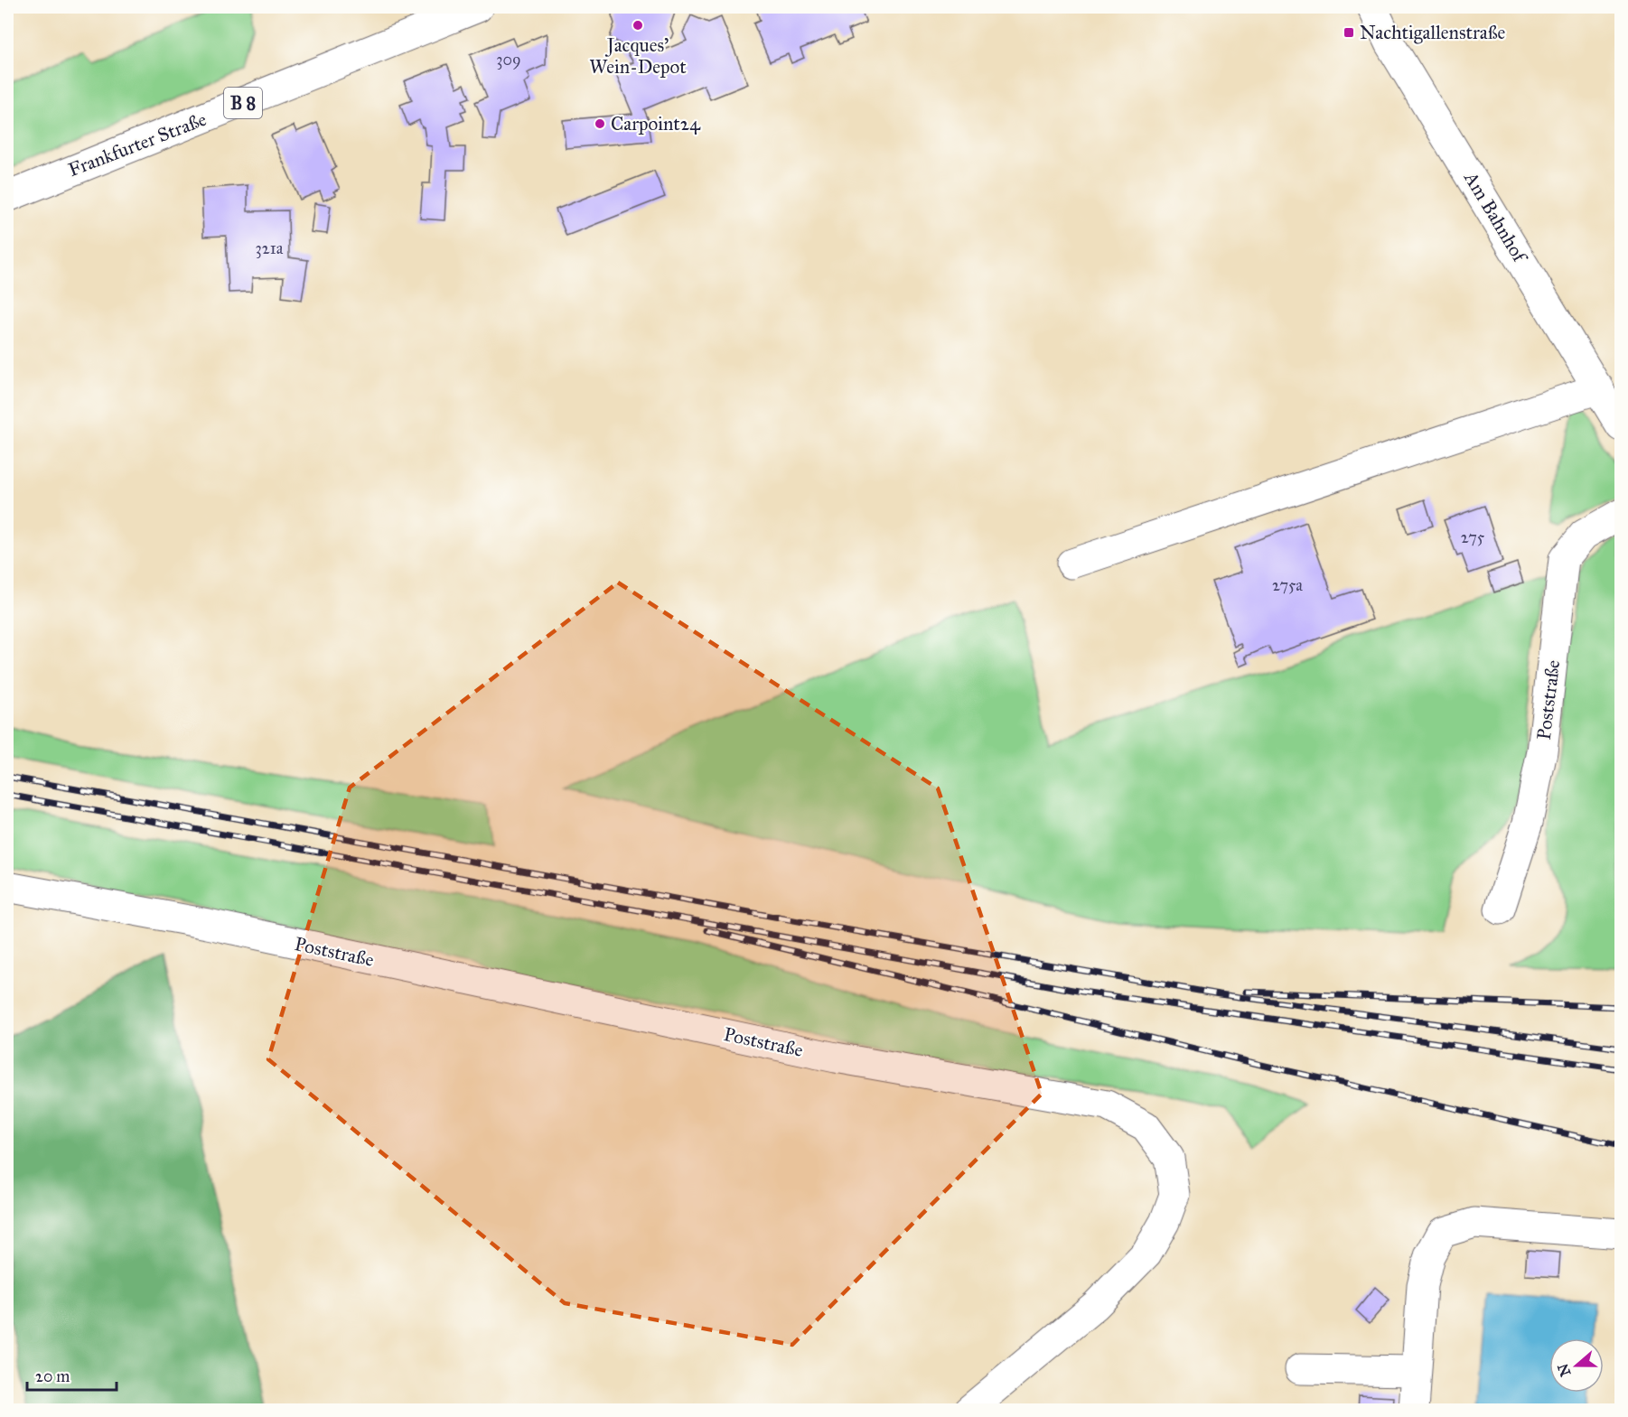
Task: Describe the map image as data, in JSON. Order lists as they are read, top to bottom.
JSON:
{
  "streets": {
    "street": [
      "B 8",
      "Frankfurter Straße",
      "Am Bahnhof",
      "Poststraße"
    ]
  },
  "places": {
    "other": ["Jacques' Wein-Depot", "Carpoint24"],
    "transit": ["Nachtigallenstraße"]
  },
  "house_numbers": [
    "309",
    "321a",
    "275",
    "275a"
  ],
  "scale_bar": "20 m",
  "north": "left"
}
